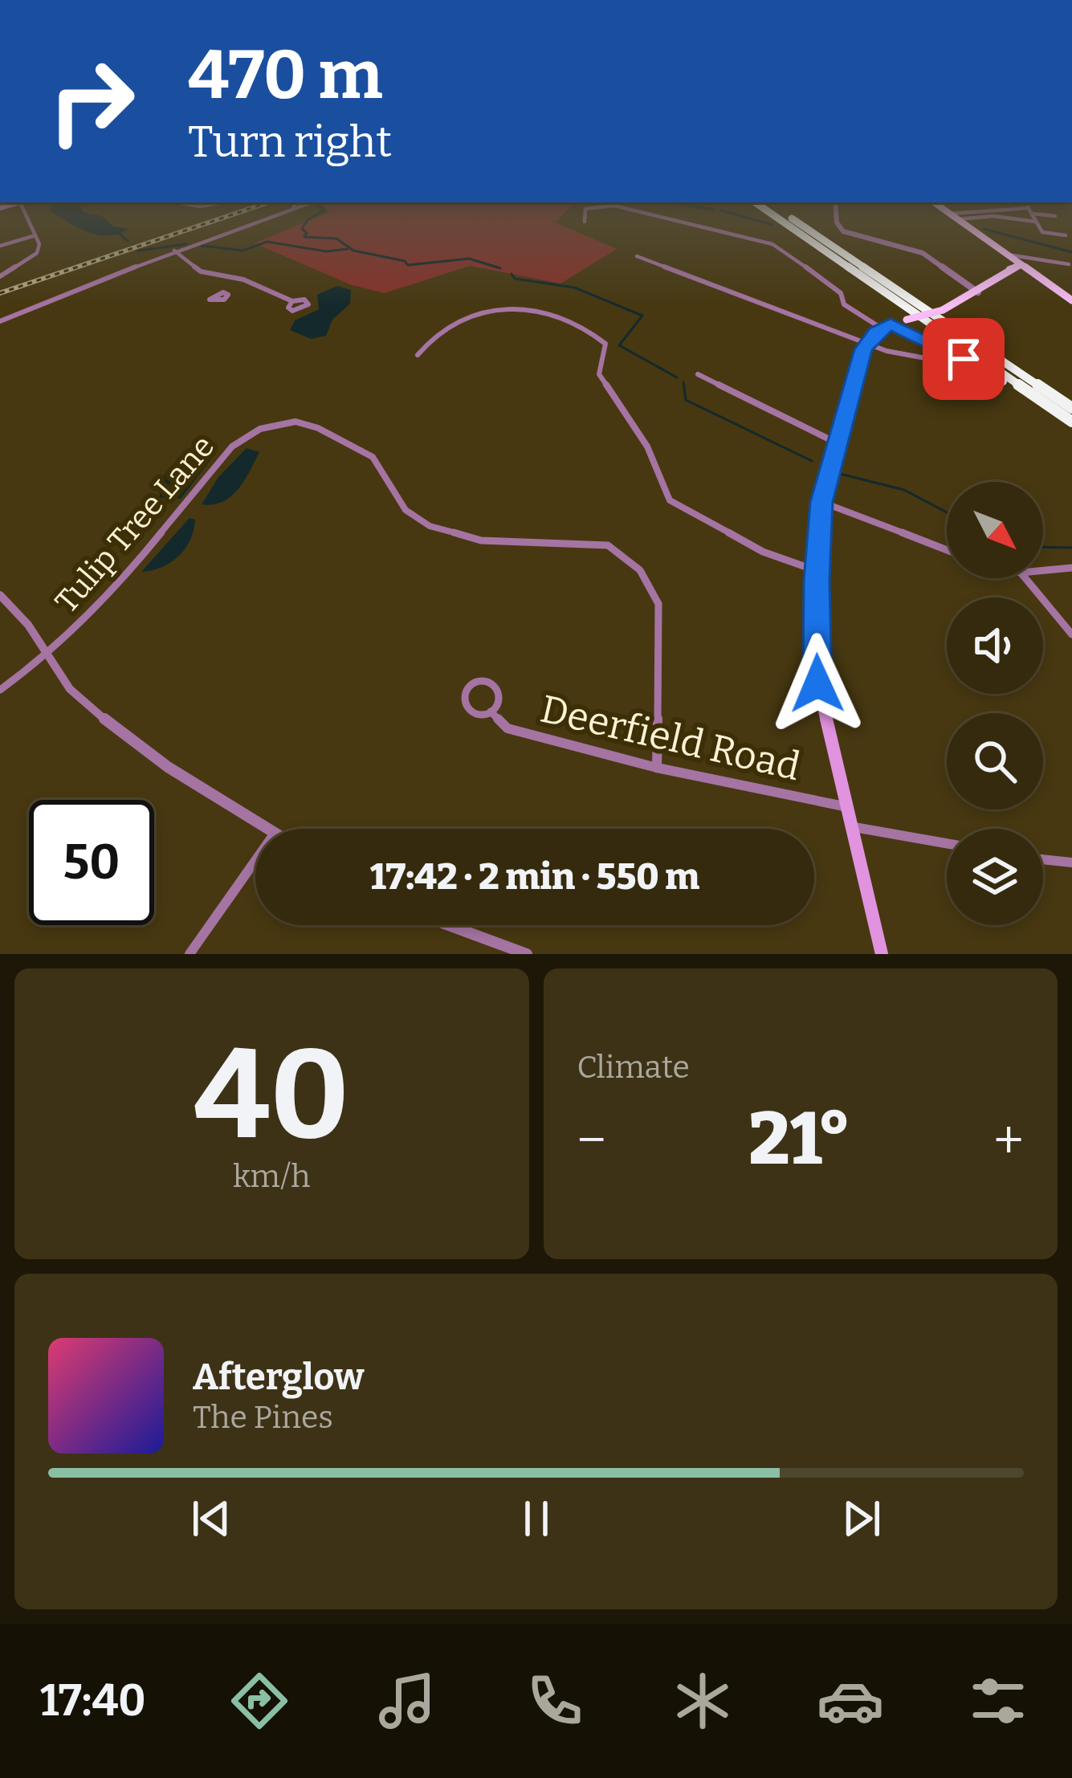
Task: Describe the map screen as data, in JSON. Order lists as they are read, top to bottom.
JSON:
{
  "streets": {
    "street": ["Tulip Tree Lane", "Deerfield Road"]
  },
  "crossings": [
    ["Tulip Tree Lane", "Deerfield Road"]
  ],
  "north": "bottom right",
  "page": {
    "turn": ["470 m", "Turn right"],
    "limit": "50",
    "trip": "17:42 · 2 min · 550 m",
    "tile": [
      ["40", "km/h"],
      "Climate"
    ],
    "heat": ["−", "21°", "+"],
    "song": ["Afterglow", "The Pines"],
    "tabs": "17:40"
  }
}
